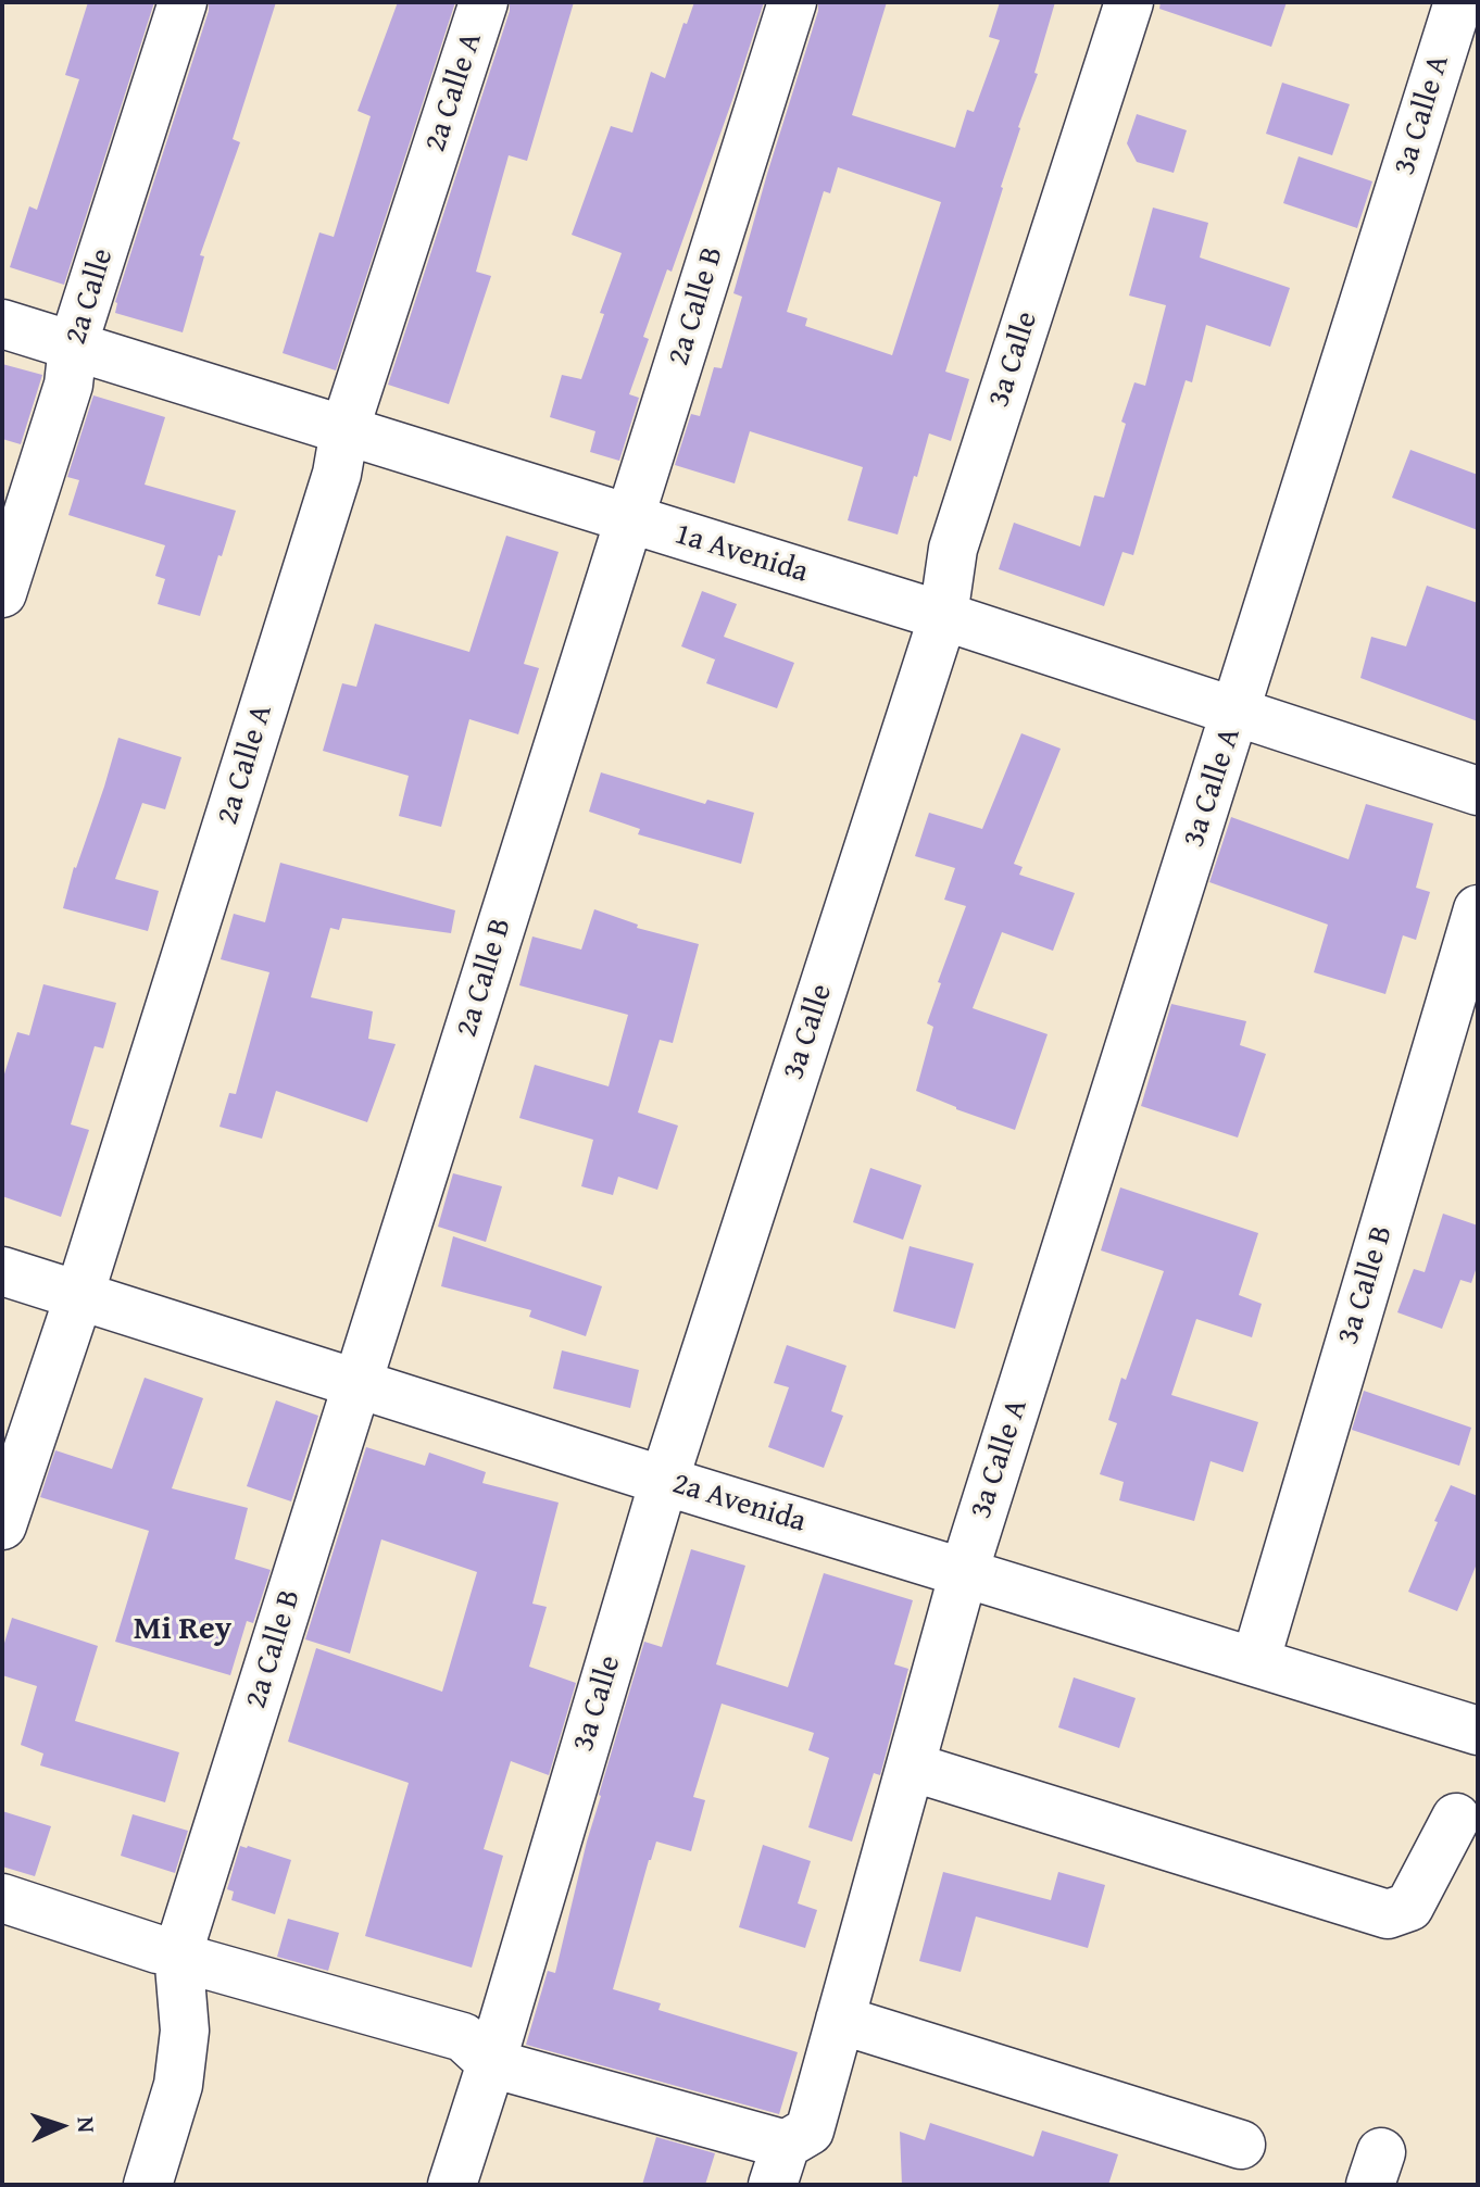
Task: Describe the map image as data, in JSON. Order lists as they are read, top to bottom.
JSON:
{
  "streets": {
    "street": [
      "2a Calle A",
      "3a Calle A",
      "2a Calle",
      "2a Calle B",
      "3a Calle",
      "1a Avenida",
      "3a Calle B",
      "2a Avenida"
    ]
  },
  "crossings": [
    ["2a Calle A", "1a Avenida"],
    ["2a Calle A", "2a Avenida"],
    ["3a Calle A", "1a Avenida"],
    ["3a Calle A", "2a Avenida"],
    ["2a Calle", "1a Avenida"],
    ["2a Calle B", "1a Avenida"],
    ["2a Calle B", "2a Avenida"],
    ["3a Calle", "1a Avenida"],
    ["3a Calle", "2a Avenida"],
    ["3a Calle B", "2a Avenida"]
  ],
  "districts": ["Mi Rey"],
  "north": "right"
}
